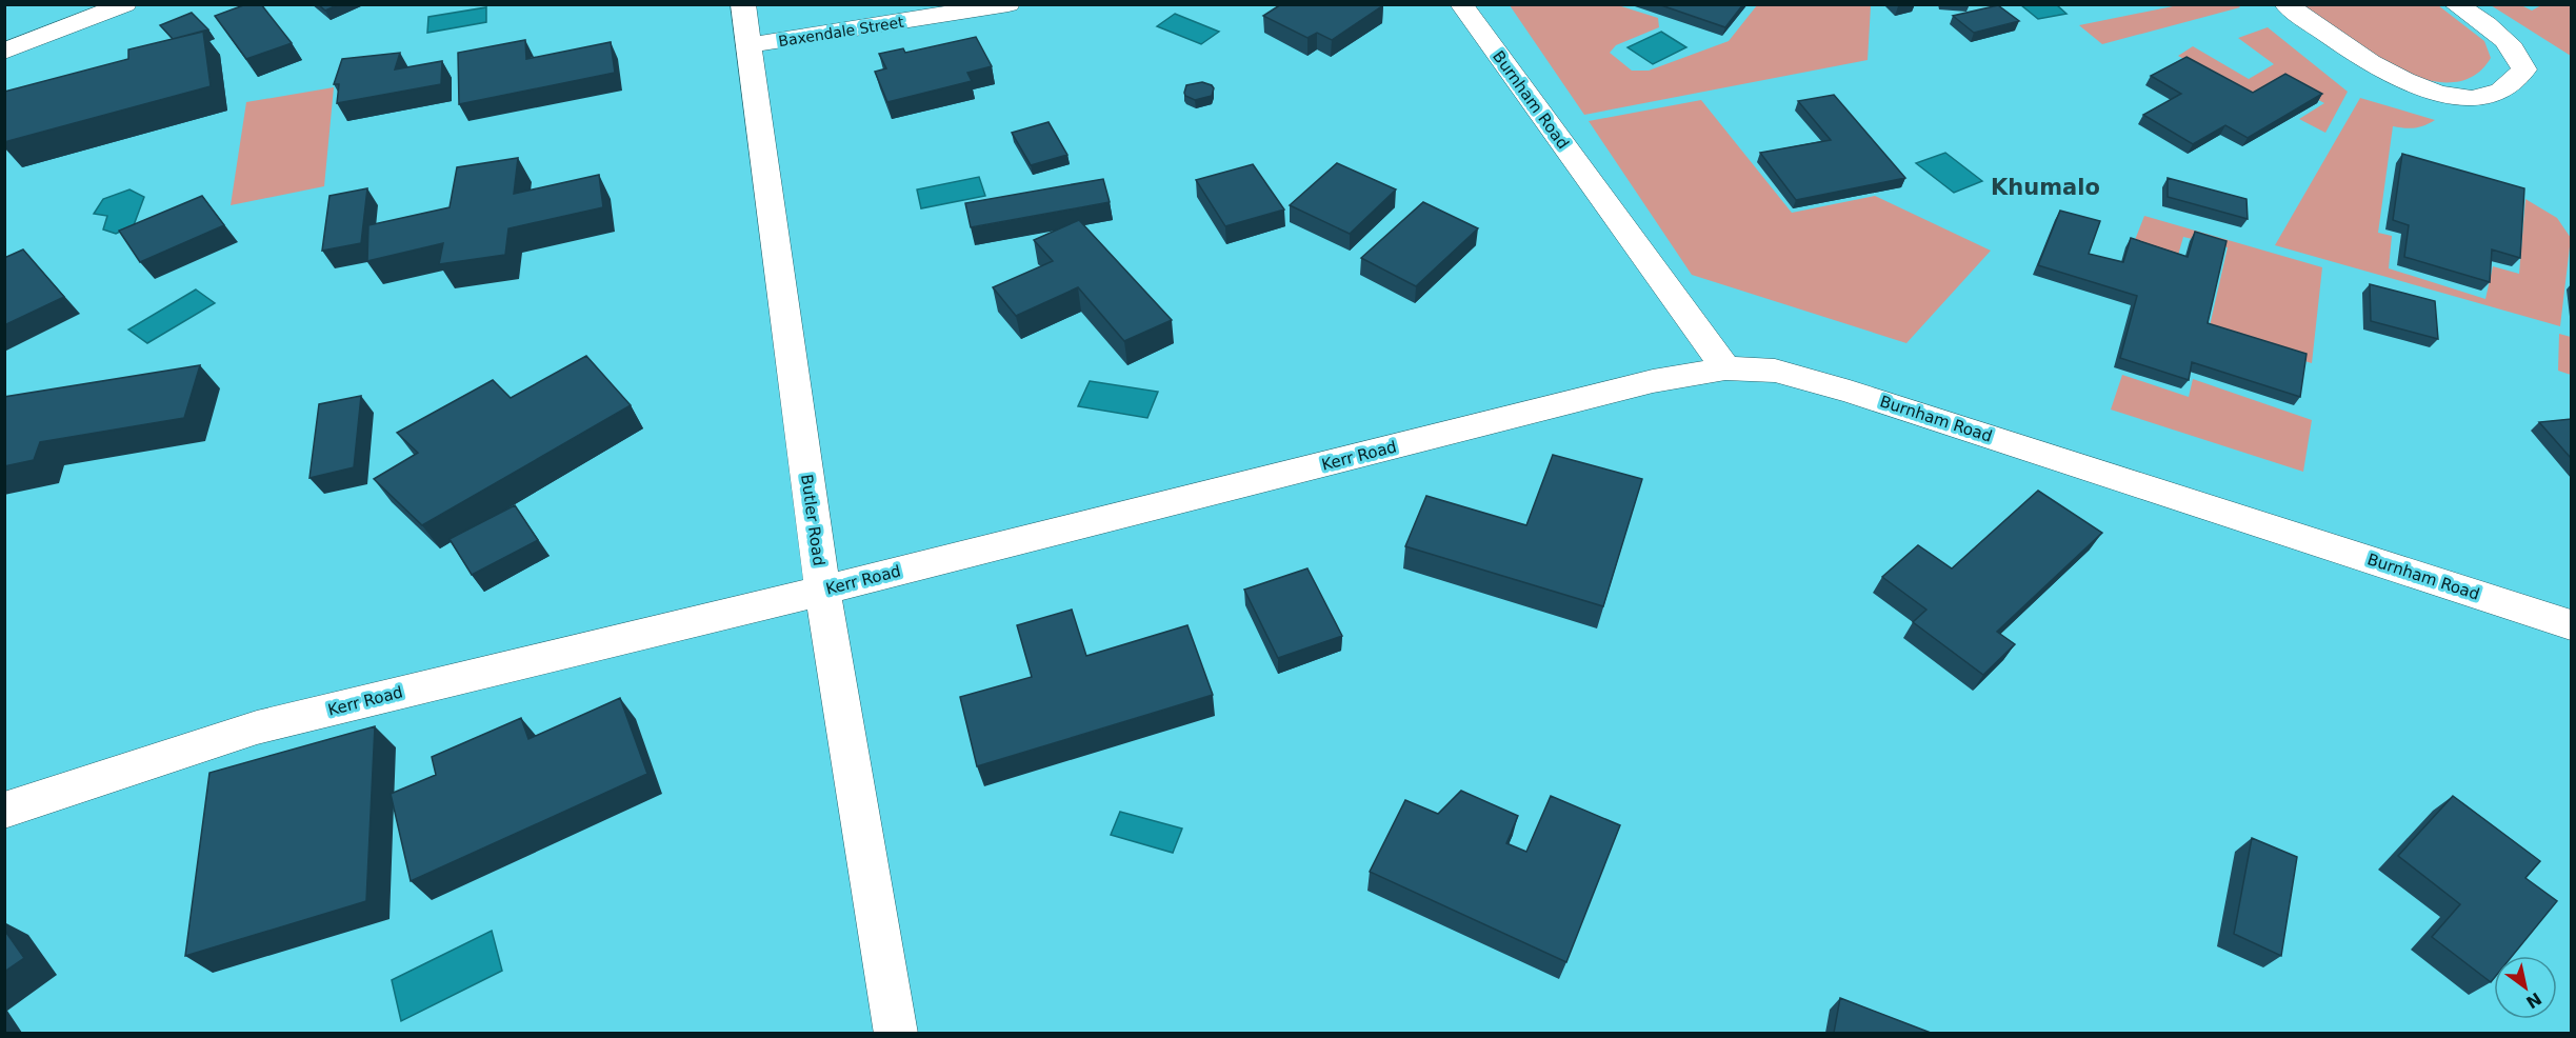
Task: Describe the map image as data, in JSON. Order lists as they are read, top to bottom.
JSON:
{
  "streets": {
    "street": [
      "Baxendale Street",
      "Burnham Road",
      "Kerr Road",
      "Butler Road"
    ]
  },
  "crossings": [
    ["Baxendale Street", "Butler Road"],
    ["Burnham Road", "Kerr Road"],
    ["Kerr Road", "Butler Road"]
  ],
  "districts": ["Khumalo"],
  "north": "bottom right"
}
